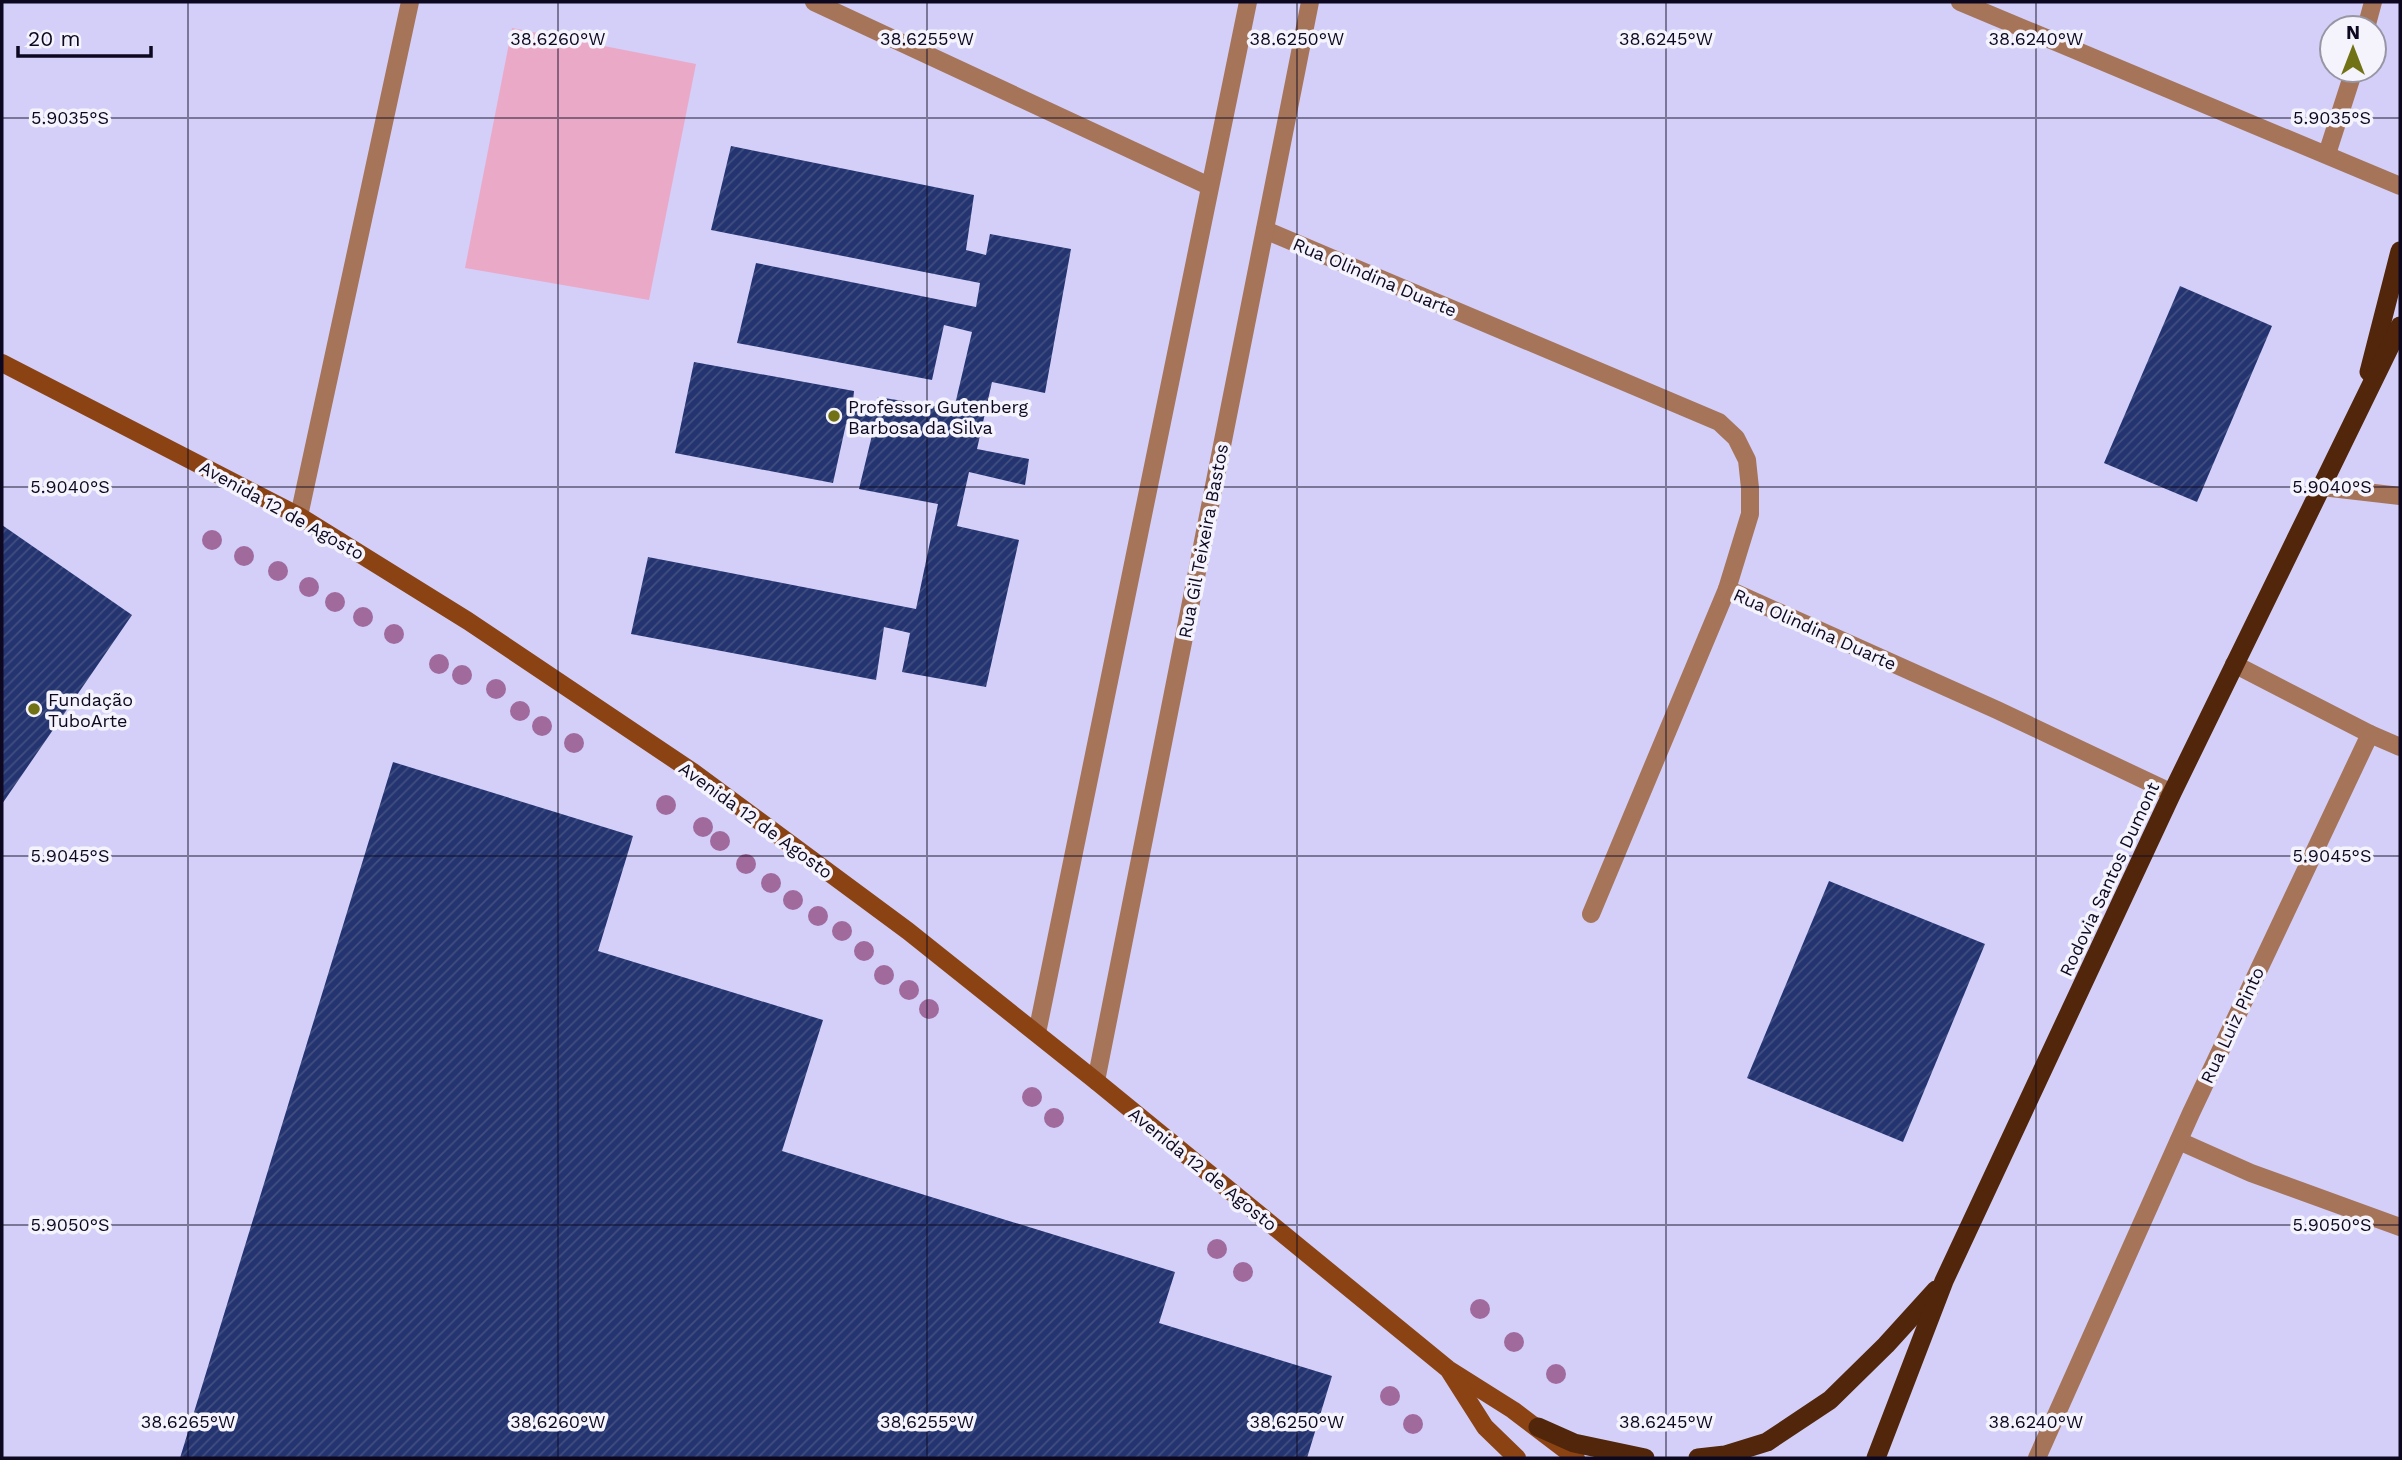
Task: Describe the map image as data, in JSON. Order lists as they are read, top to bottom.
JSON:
{
  "streets": {
    "highway": ["Rodovia Santos Dumont"],
    "main road": ["Avenida 12 de Agosto"],
    "street": ["Rua Olindina Duarte", "Rua Gil Teixeira Bastos", "Rua Luiz Pinto"]
  },
  "crossings": [
    ["Rua Olindina Duarte", "Rua Gil Teixeira Bastos"],
    ["Rua Olindina Duarte", "Rodovia Santos Dumont"],
    ["Avenida 12 de Agosto", "Rua Gil Teixeira Bastos"]
  ],
  "places": ["Professor Gutenberg Barbosa da Silva", "Fundação TuboArte"],
  "scale_bar": "20 m",
  "north": "top",
  "coordinates": [
    "38.6260°W",
    "38.6255°W",
    "38.6250°W",
    "38.6245°W",
    "38.6240°W",
    "5.9035°S",
    "5.9040°S",
    "5.9045°S",
    "5.9050°S",
    "38.6265°W"
  ]
}
